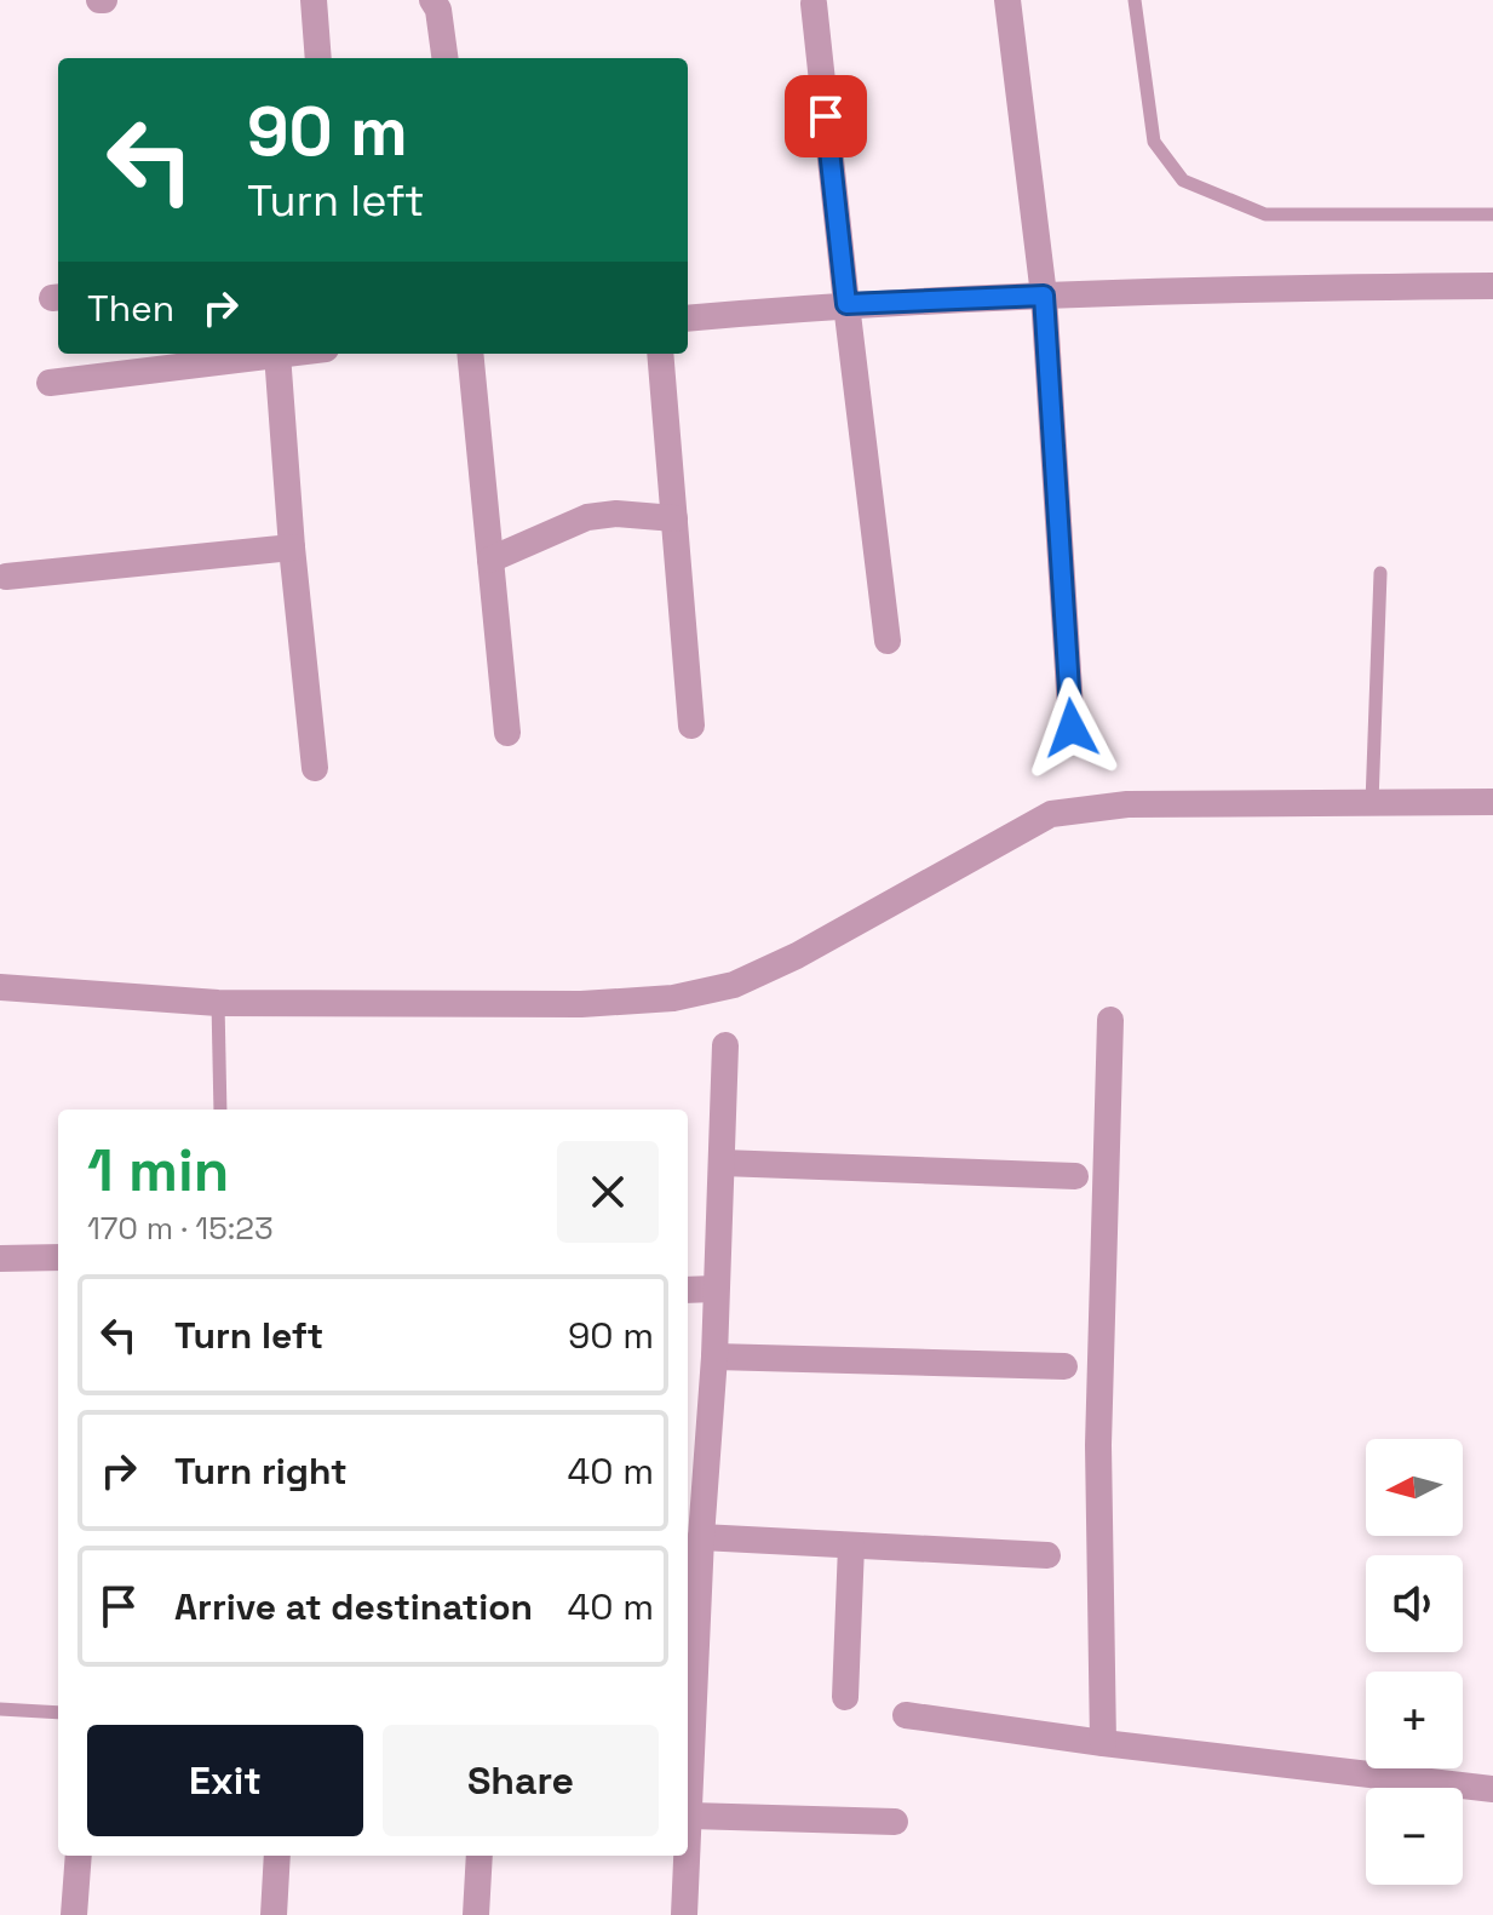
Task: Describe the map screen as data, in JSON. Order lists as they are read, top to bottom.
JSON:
{
  "north": "left",
  "page": {
    "turn": ["90 m", "Turn left"],
    "then": "Then",
    "heading": ["1 min", "170 m · 15:23"],
    "list": [
      {
        "name": "Turn left",
        "value": "90 m"
      },
      {
        "name": "Turn right",
        "value": "40 m"
      },
      {
        "name": "Arrive at destination",
        "value": "40 m"
      }
    ],
    "map_buttons": ["+", "−"],
    "buttons": ["Exit", "Share"]
  }
}
